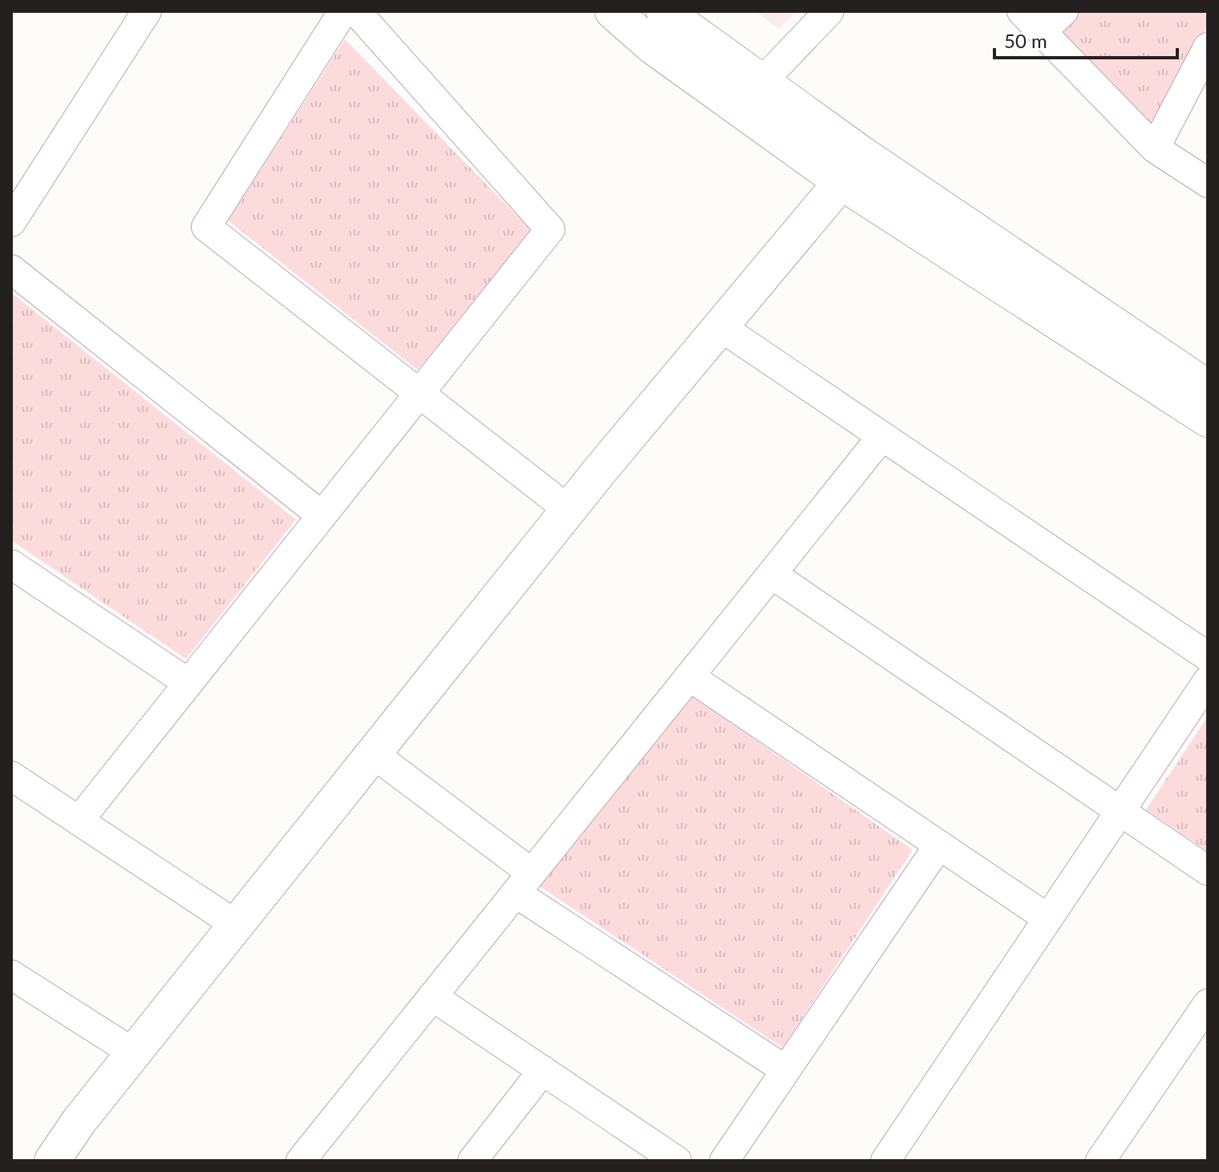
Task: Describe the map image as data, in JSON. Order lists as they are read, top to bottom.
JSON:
{
  "scale_bar": "50 m"
}
